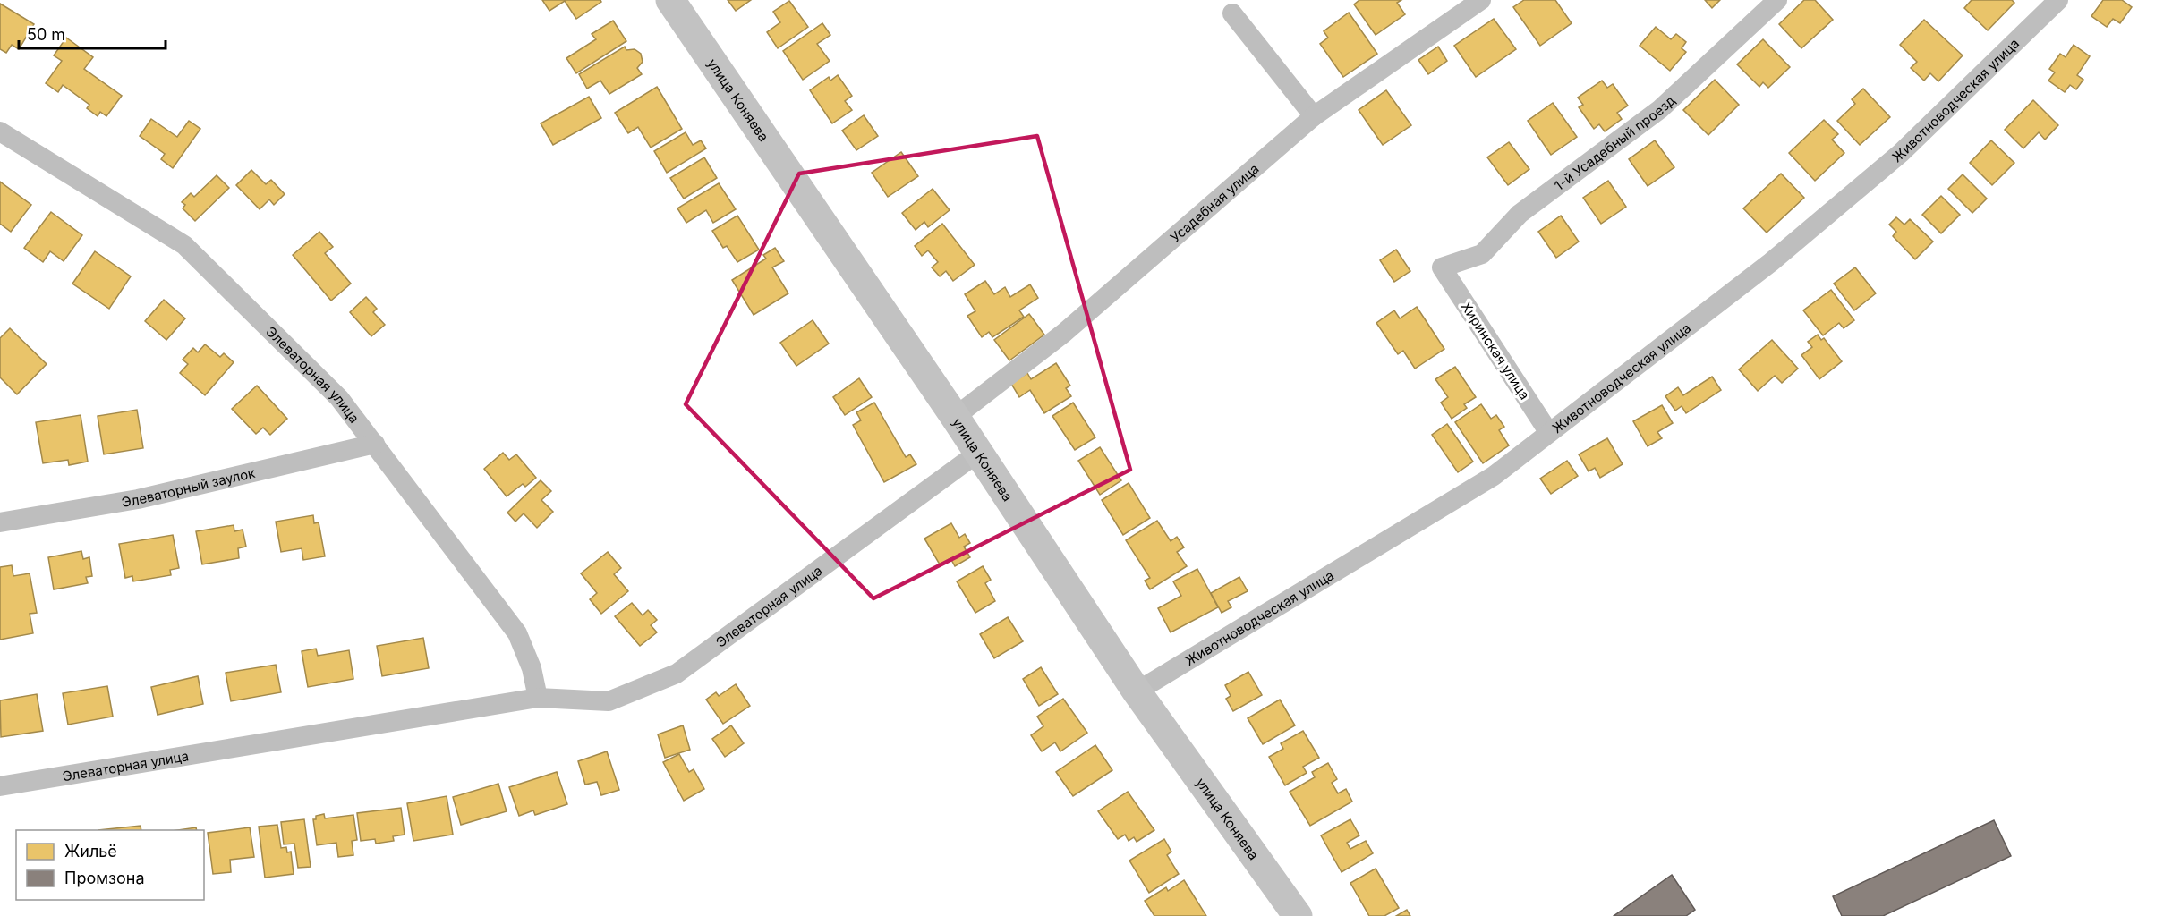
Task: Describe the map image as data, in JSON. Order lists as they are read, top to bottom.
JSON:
{
  "streets": {
    "street": [
      "улица Коняева",
      "Животноводческая улица",
      "1-й Усадебный проезд",
      "Усадебная улица",
      "Хиринская улица",
      "Элеваторная улица",
      "Элеваторный заулок"
    ]
  },
  "crossings": [
    ["улица Коняева", "Животноводческая улица"],
    ["улица Коняева", "Усадебная улица"],
    ["улица Коняева", "Элеваторная улица"],
    ["Животноводческая улица", "Хиринская улица"],
    ["1-й Усадебный проезд", "Хиринская улица"],
    ["Элеваторная улица", "Элеваторный заулок"]
  ],
  "legend": ["Жильё", "Промзона"],
  "scale_bar": "50 m"
}
